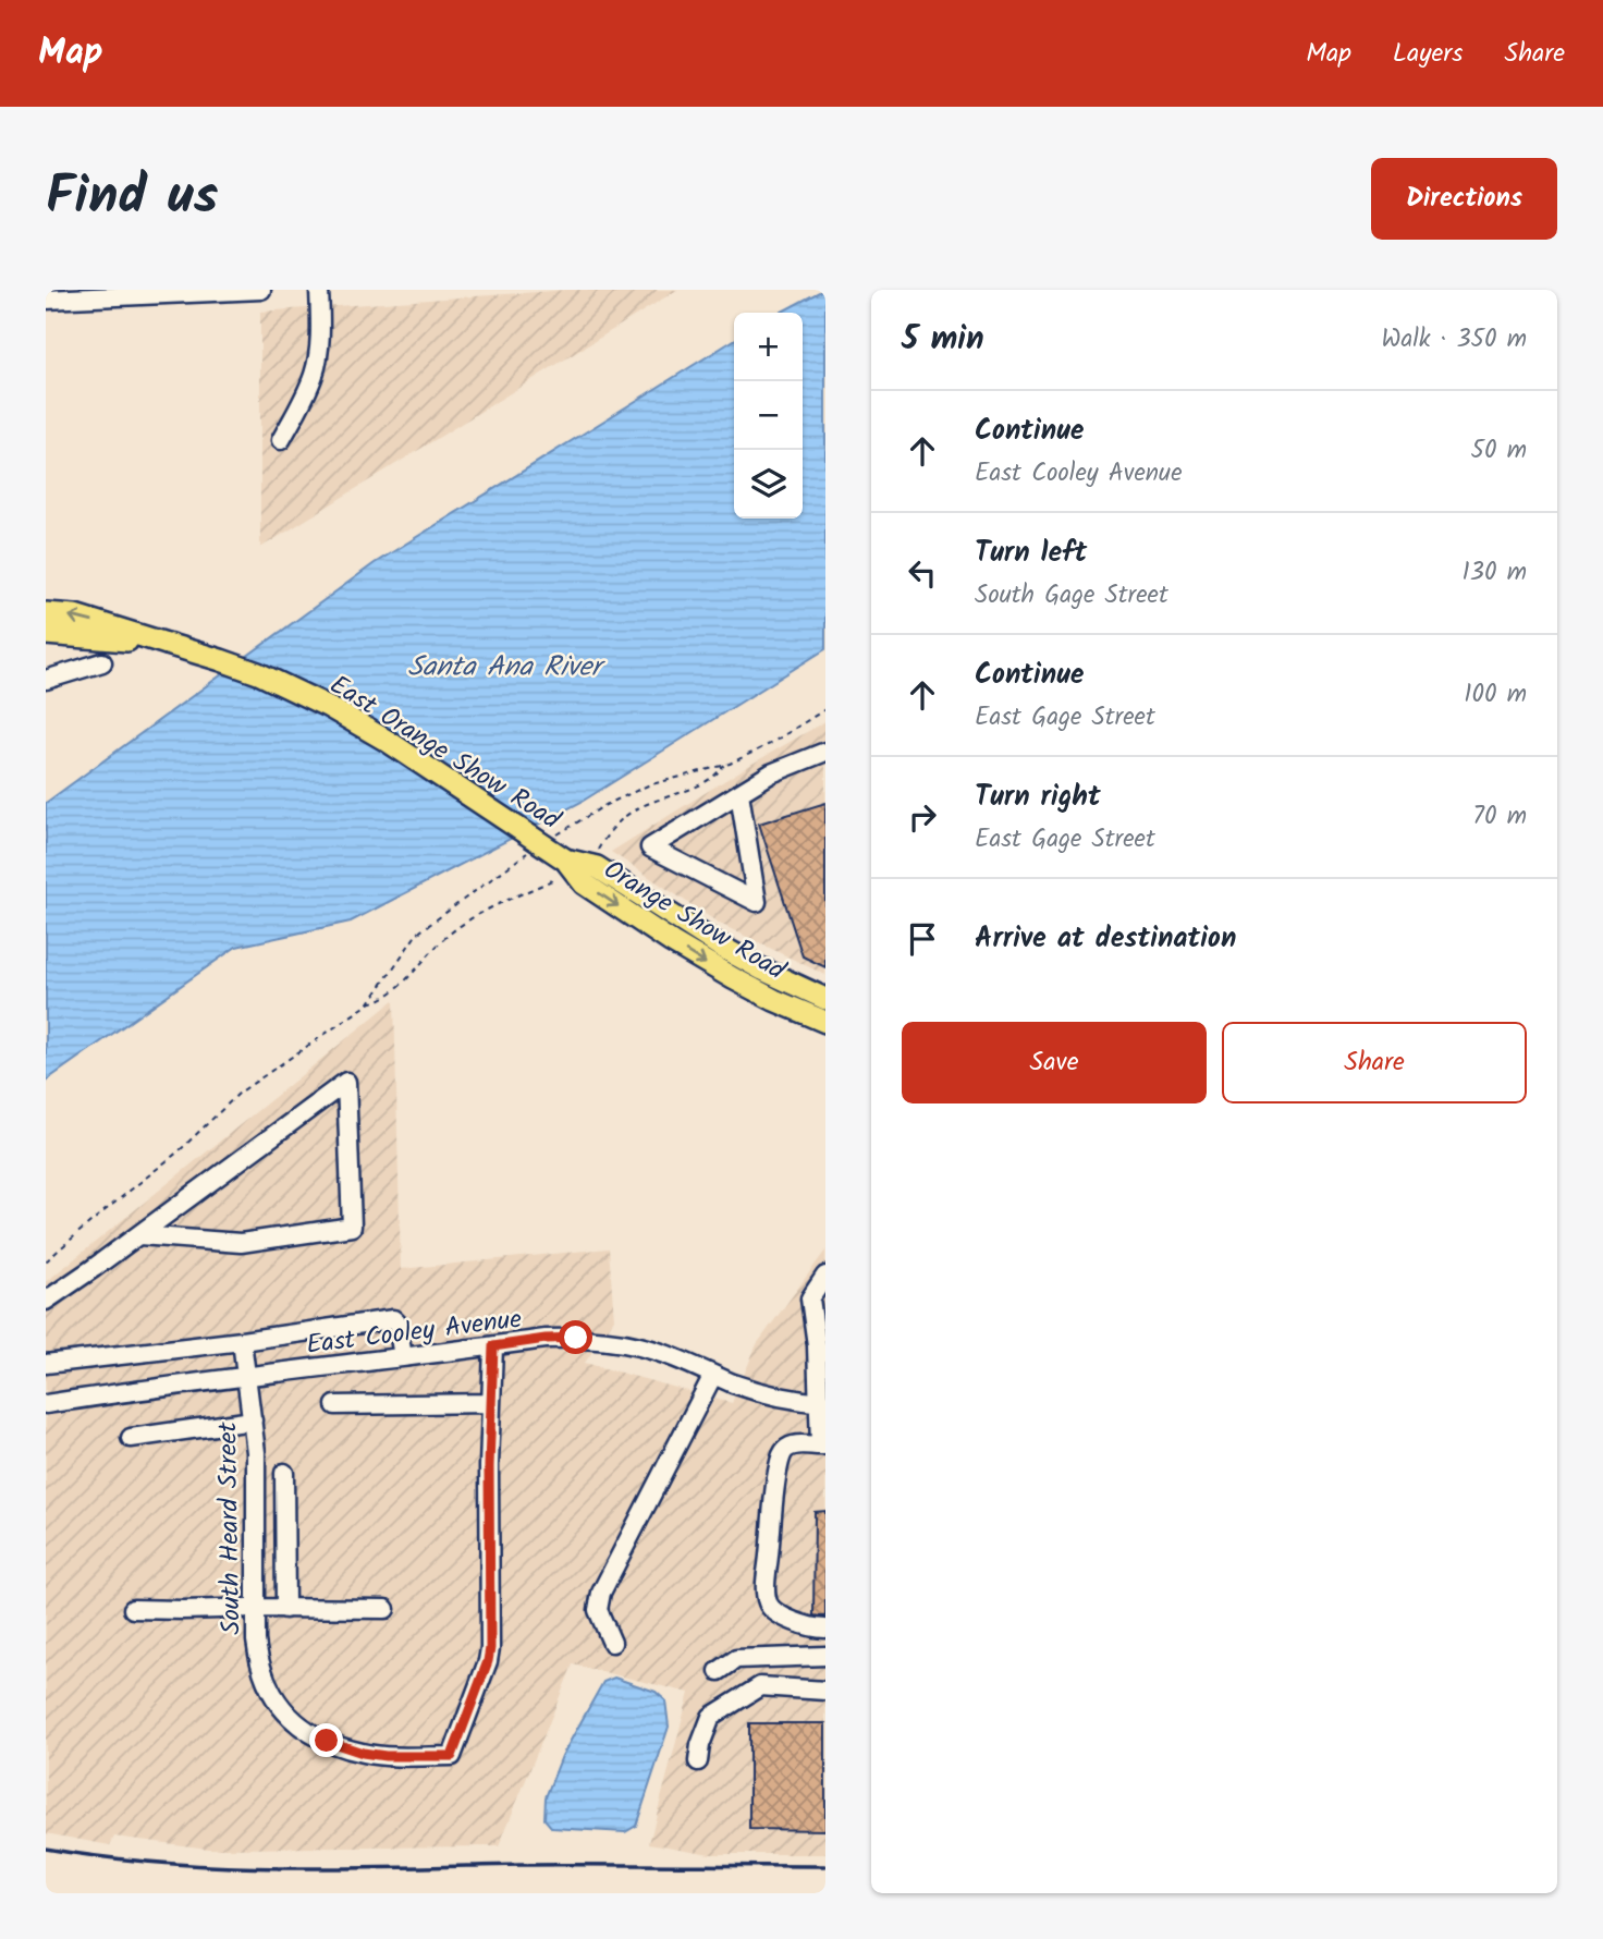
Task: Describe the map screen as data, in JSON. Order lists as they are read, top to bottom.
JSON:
{
  "streets": {
    "main road": ["East Orange Show Road", "Orange Show Road"],
    "street": ["East Cooley Avenue", "South Heard Street"]
  },
  "crossings": [
    ["East Orange Show Road", "Orange Show Road"],
    ["East Cooley Avenue", "South Heard Street"]
  ],
  "water": ["Santa Ana River"],
  "page": {
    "header": "Map",
    "nav": ["Map", "Layers", "Share"],
    "title": "Find us",
    "buttons": [
      "Directions",
      ["Save", "Share"]
    ],
    "heading": ["5 min", "Walk · 350 m"],
    "map_buttons": ["+", "−"],
    "list": [
      ["Continue", "East Cooley Avenue", "50 m"],
      ["Turn left", "South Gage Street", "130 m"],
      ["Continue", "East Gage Street", "100 m"],
      ["Turn right", "East Gage Street", "70 m"],
      "Arrive at destination"
    ]
  }
}
